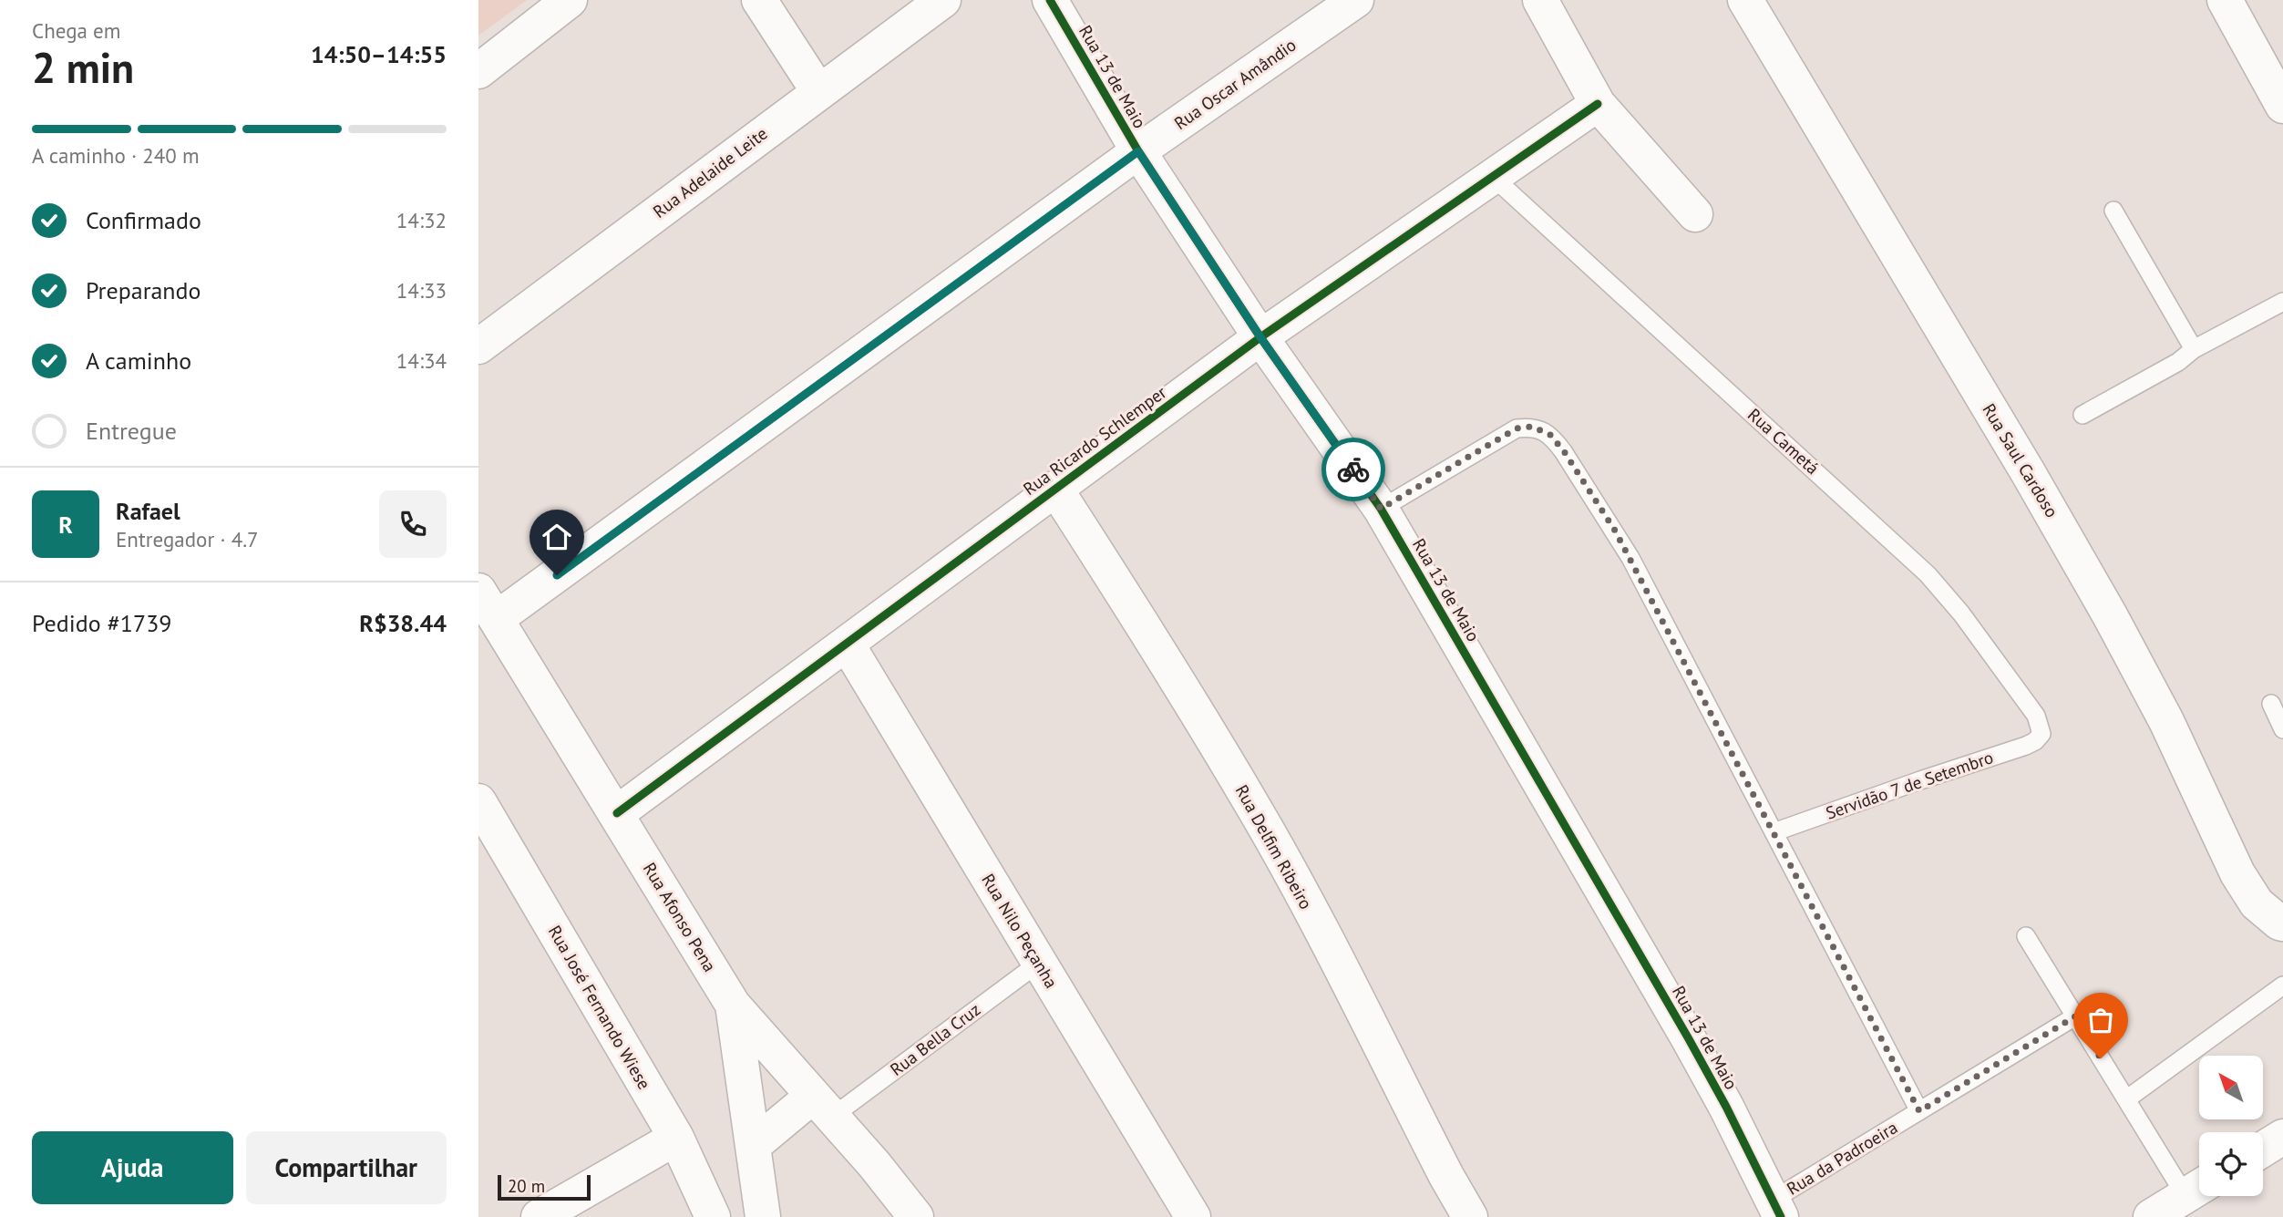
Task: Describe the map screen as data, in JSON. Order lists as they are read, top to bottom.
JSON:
{
  "streets": {
    "street": [
      "Rua 13 de Maio",
      "Rua Oscar Amândio",
      "Rua Adelaide Leite",
      "Rua Ricardo Schlemper",
      "Rua Saul Cardoso",
      "Rua Delfim Ribeiro",
      "Rua Afonso Pena",
      "Rua Nilo Peçanha",
      "Rua José Fernando Wiese"
    ],
    "lane": [
      "Rua Cametá",
      "Servidão 7 de Setembro",
      "Rua Bella Cruz",
      "Rua da Padroeira"
    ]
  },
  "crossings": [
    ["Rua 13 de Maio", "Rua Oscar Amândio"],
    ["Rua 13 de Maio", "Rua Ricardo Schlemper"],
    ["Rua 13 de Maio", "Rua da Padroeira"],
    ["Rua Oscar Amândio", "Rua Afonso Pena"],
    ["Rua Ricardo Schlemper", "Rua Cametá"],
    ["Rua Ricardo Schlemper", "Rua Delfim Ribeiro"],
    ["Rua Ricardo Schlemper", "Rua Afonso Pena"],
    ["Rua Ricardo Schlemper", "Rua Nilo Peçanha"],
    ["Rua Cametá", "Servidão 7 de Setembro"],
    ["Rua Afonso Pena", "Rua Bella Cruz"],
    ["Rua Nilo Peçanha", "Rua Bella Cruz"]
  ],
  "scale_bar": "20 m",
  "north": "top left",
  "page": {
    "heading": ["2 min", "Chega em", "14:50–14:55"],
    "panel": [
      "Rafael",
      "Entregador · 4.7",
      "Pedido #1739",
      "R$38.44"
    ],
    "bar": "A caminho · 240 m",
    "list": [
      ["Confirmado", "14:32"],
      ["Preparando", "14:33"],
      ["A caminho", "14:34"],
      "Entregue"
    ],
    "round": "R",
    "buttons": ["Ajuda", "Compartilhar"],
    "scale": "20 m"
  }
}
